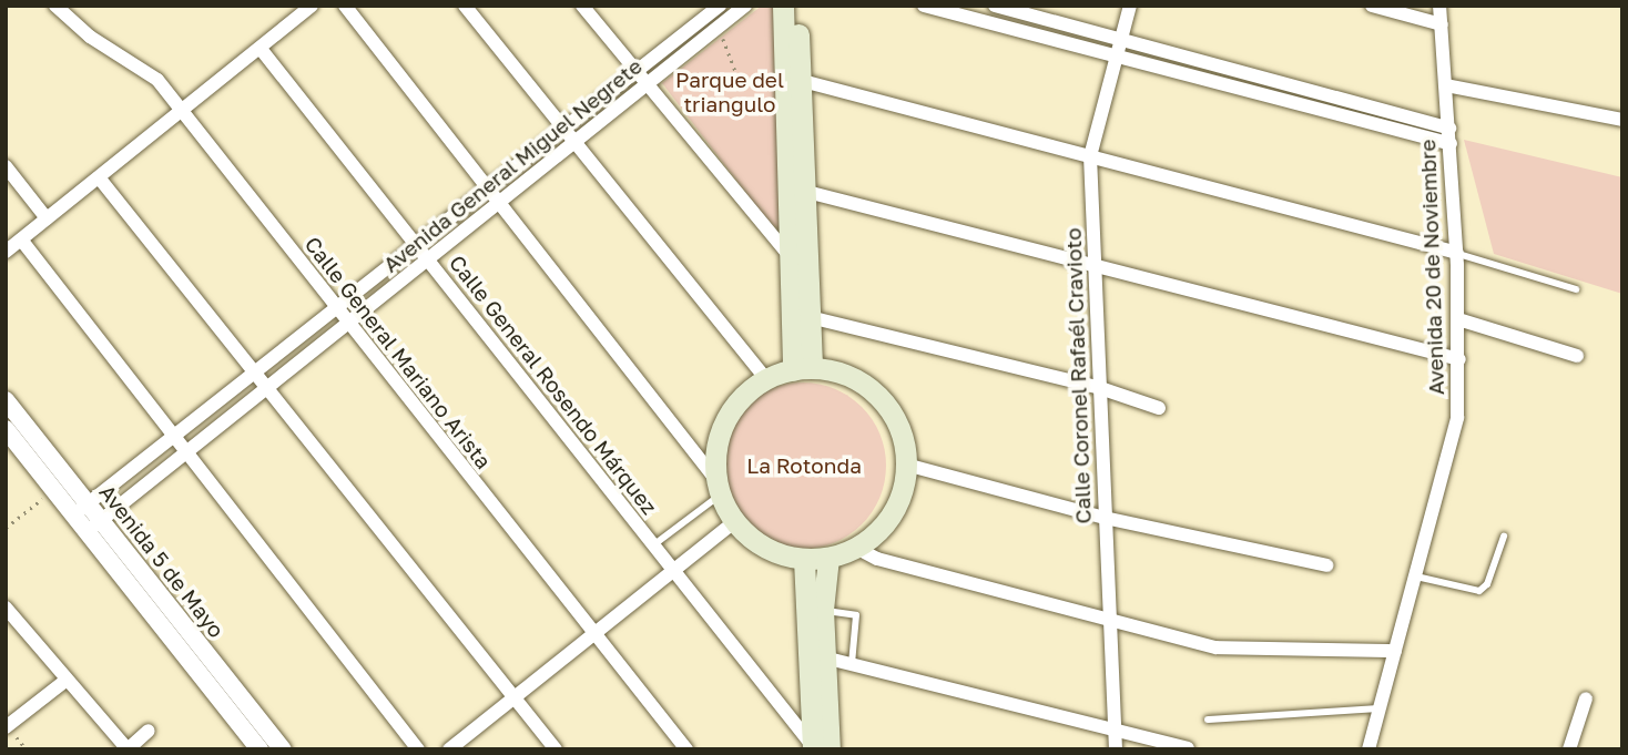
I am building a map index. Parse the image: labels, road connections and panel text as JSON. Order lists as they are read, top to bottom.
{
  "streets": {
    "street": [
      "Avenida General Miguel Negrete",
      "Avenida 20 de Noviembre",
      "Calle General Mariano Arista",
      "Calle Coronel Rafaél Cravioto",
      "Calle General Rosendo Márquez",
      "Avenida 5 de Mayo"
    ]
  },
  "crossings": [
    ["Avenida General Miguel Negrete", "Calle General Mariano Arista"],
    ["Avenida General Miguel Negrete", "Calle General Rosendo Márquez"],
    ["Avenida General Miguel Negrete", "Avenida 5 de Mayo"]
  ],
  "parks": ["Parque del triangulo", "La Rotonda"]
}
